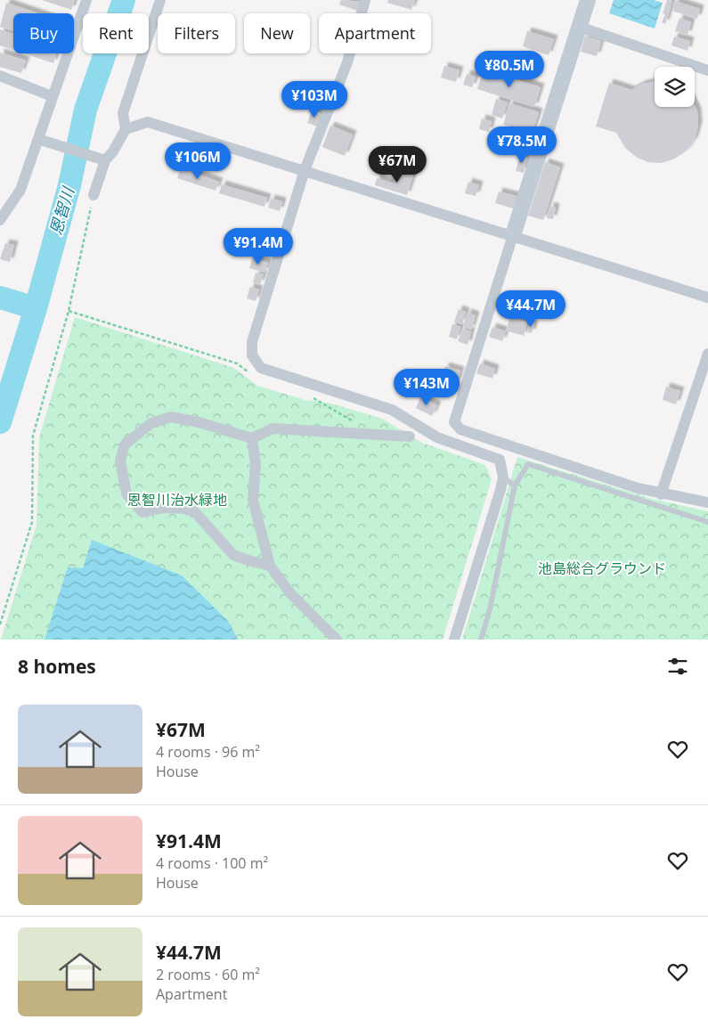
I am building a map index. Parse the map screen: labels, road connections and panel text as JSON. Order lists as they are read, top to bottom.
{
  "water": ["恩智川"],
  "parks": ["恩智川治水緑地", "池島総合グラウンド"],
  "page": {
    "chip": [
      "Buy",
      "Rent",
      "Filters",
      "New",
      "Apartment"
    ],
    "price": [
      "¥80.5M",
      "¥103M",
      "¥78.5M",
      "¥106M",
      "¥67M",
      "¥91.4M",
      "¥44.7M",
      "¥143M"
    ],
    "heading": "8 homes",
    "list": [
      {
        "name": "¥67M",
        "note": "4 rooms · 96 m² · House"
      },
      {
        "name": "¥91.4M",
        "note": "4 rooms · 100 m² · House"
      },
      {
        "name": "¥44.7M",
        "note": "2 rooms · 60 m² · Apartment"
      }
    ]
  }
}
